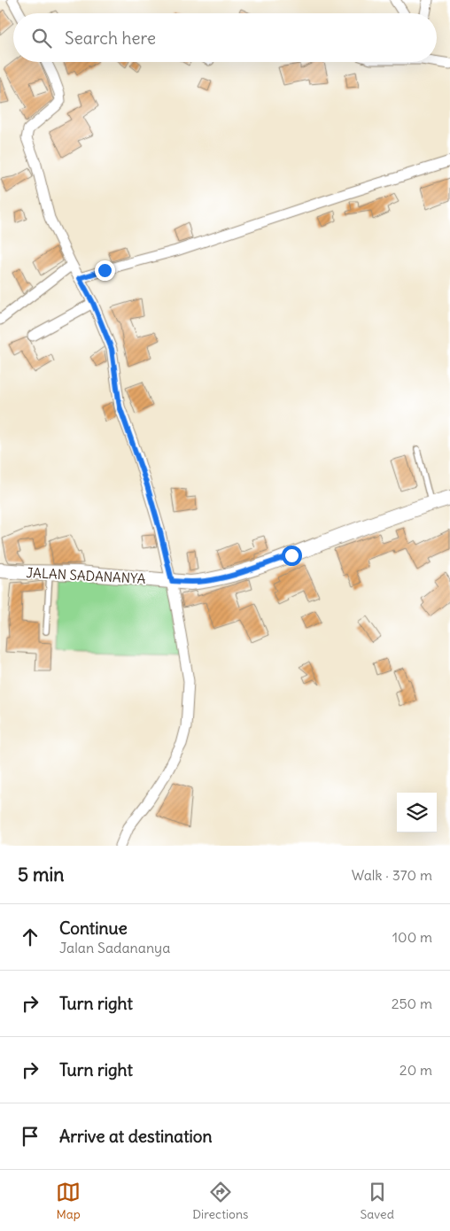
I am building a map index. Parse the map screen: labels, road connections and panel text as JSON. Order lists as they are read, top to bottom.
{
  "streets": {
    "street": ["JALAN SADANANYA"]
  },
  "page": {
    "search": "Search here",
    "heading": ["5 min", "Walk · 370 m"],
    "list": [
      ["Continue", "Jalan Sadananya", "100 m"],
      ["Turn right", "250 m"],
      ["Turn right", "20 m"],
      "Arrive at destination"
    ],
    "nav": ["Map", "Directions", "Saved"]
  }
}
